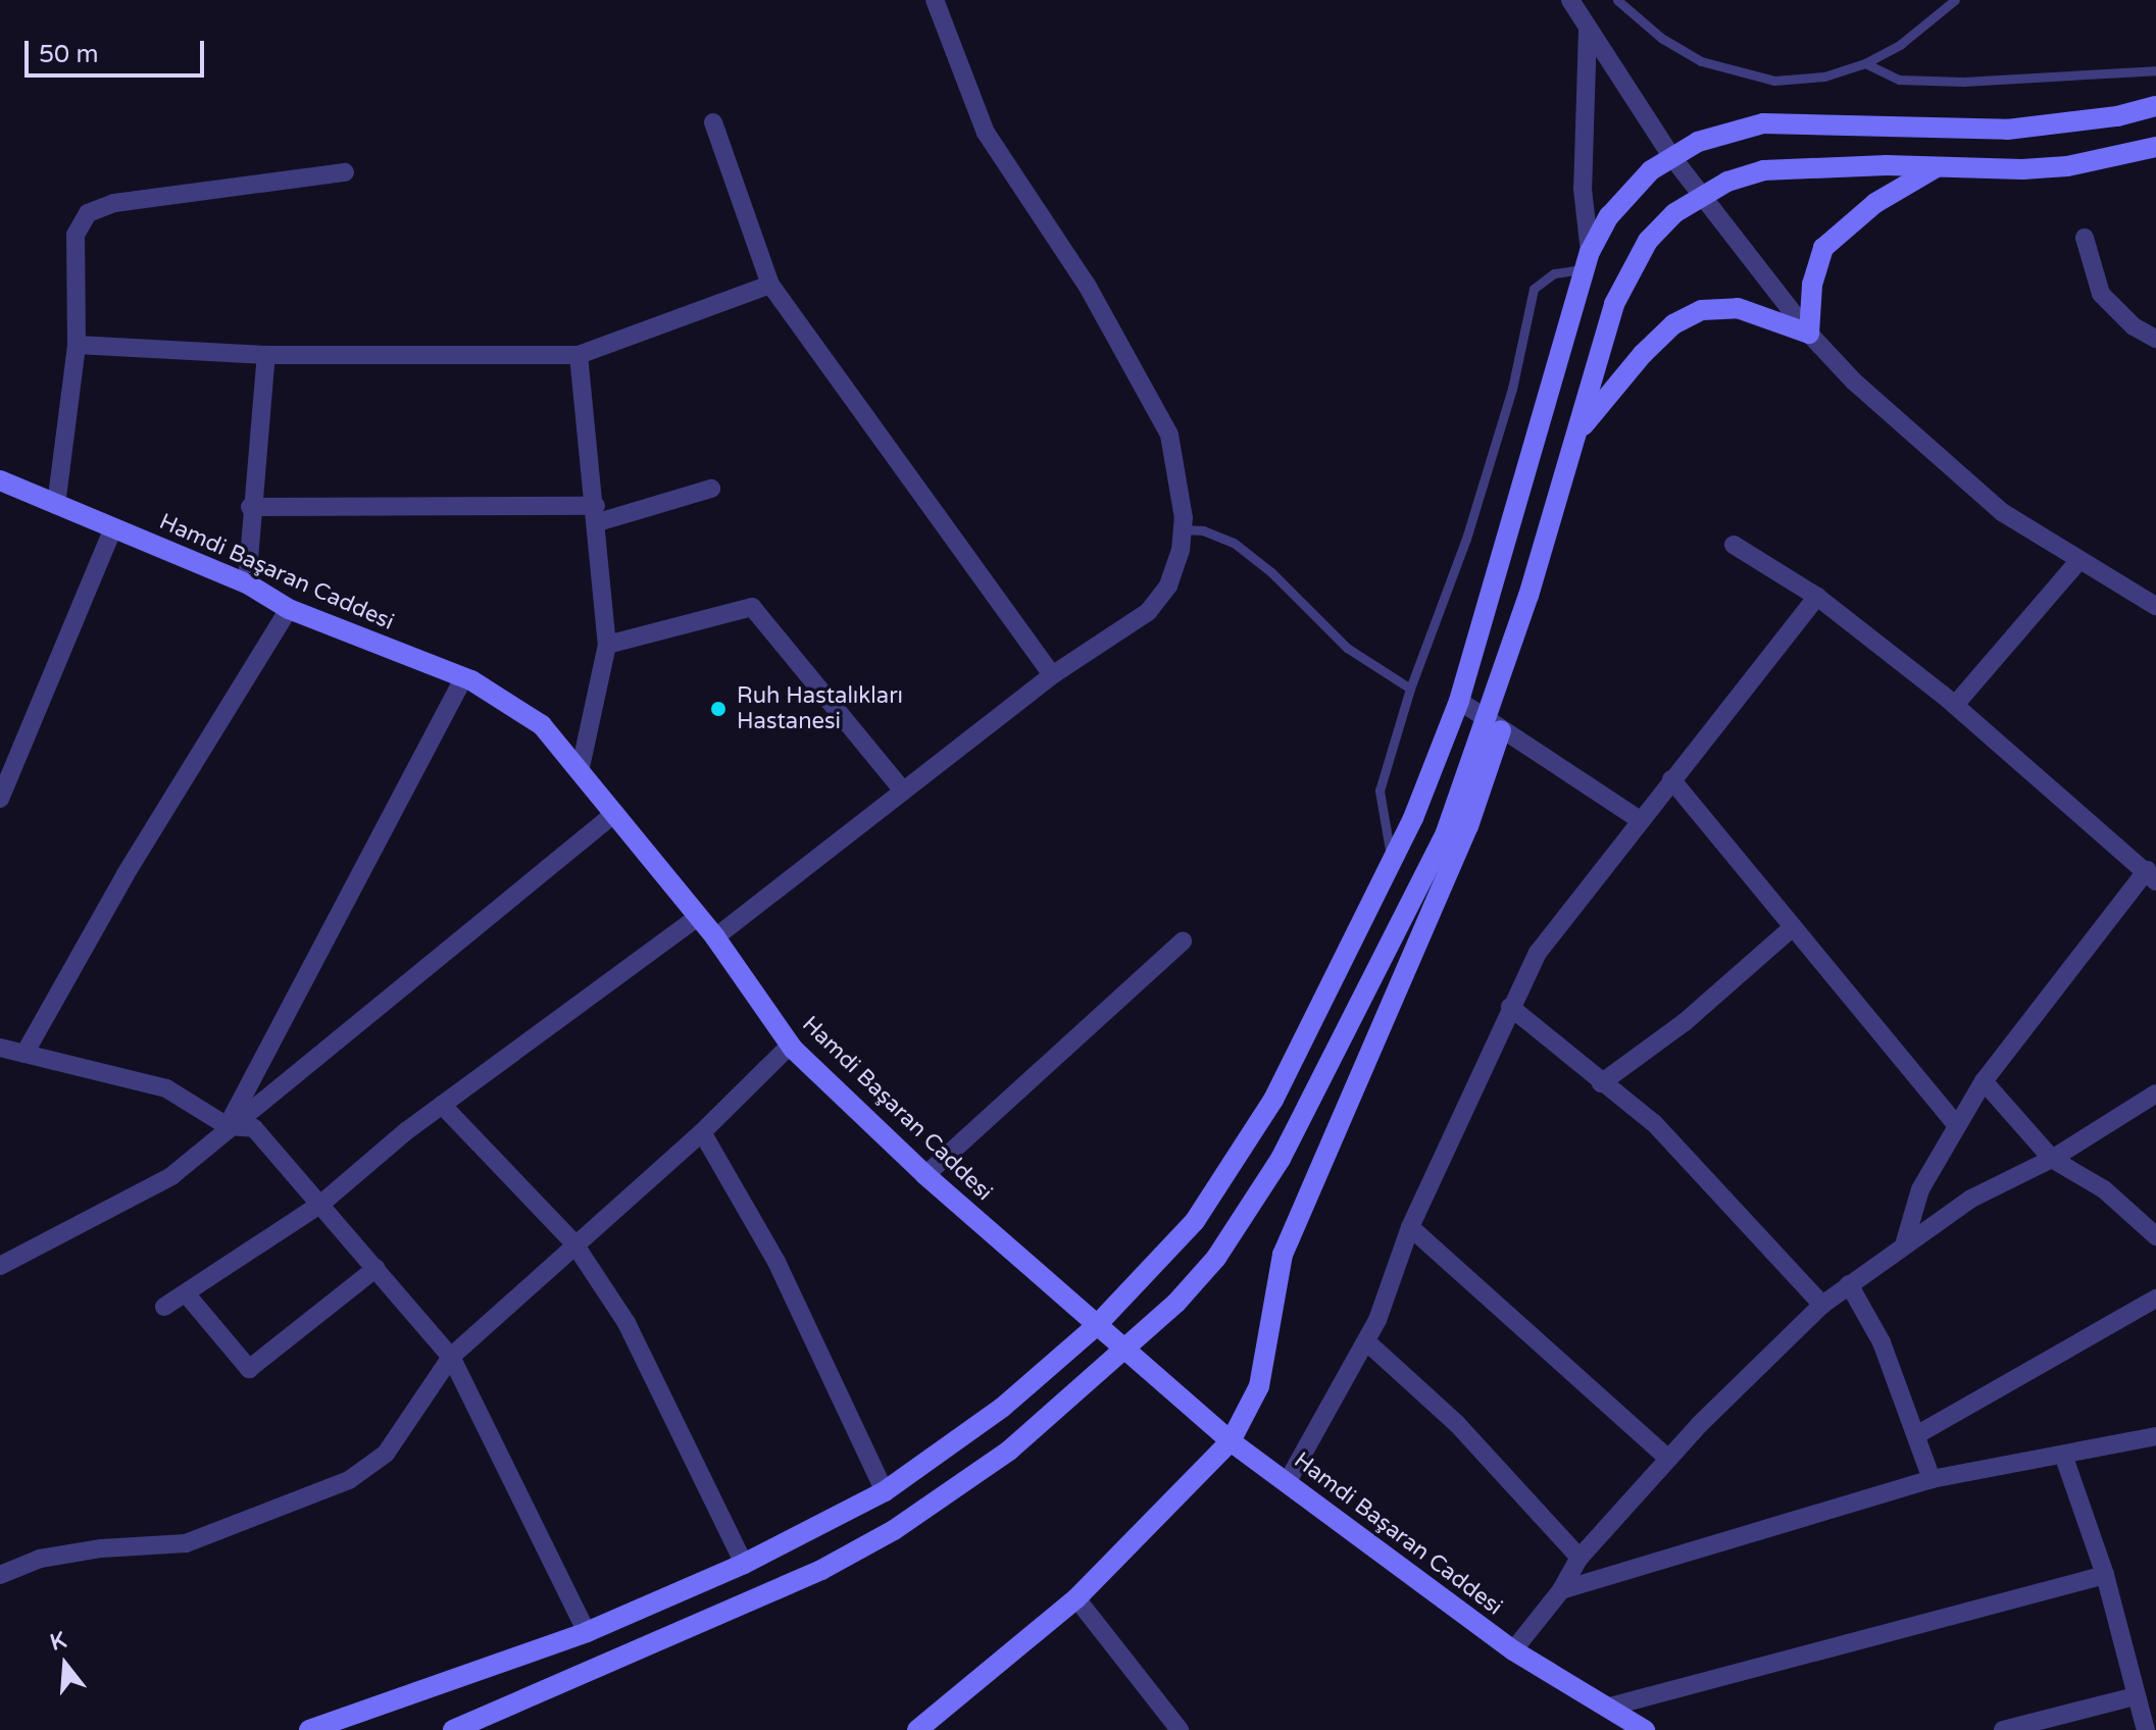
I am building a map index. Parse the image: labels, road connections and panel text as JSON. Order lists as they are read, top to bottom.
{
  "streets": {
    "main road": ["Hamdi Başaran Caddesi"]
  },
  "places": ["Ruh Hastalıkları Hastanesi"],
  "scale_bar": "50 m",
  "north": "top"
}
